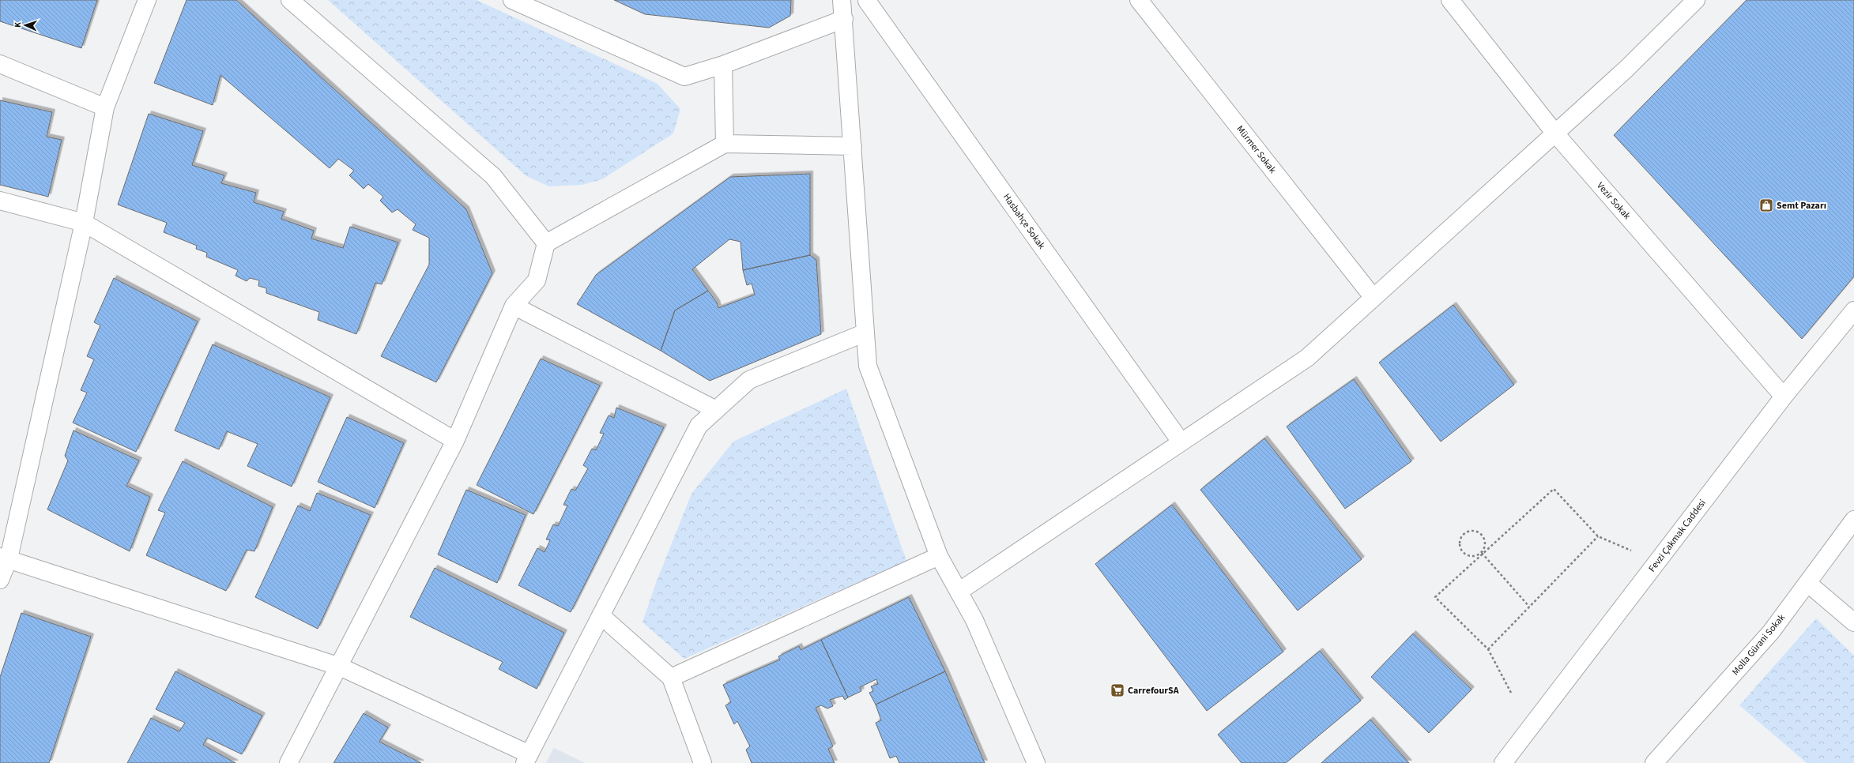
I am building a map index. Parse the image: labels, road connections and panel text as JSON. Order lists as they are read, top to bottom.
{
  "streets": {
    "street": [
      "Mürmer Sokak",
      "Vezir Sokak",
      "Hasbahçe Sokak",
      "Fevzi Çakmak Caddesi",
      "Molla Gürani Sokak"
    ]
  },
  "crossings": [
    ["Vezir Sokak", "Fevzi Çakmak Caddesi"]
  ],
  "places": {
    "shop": ["Semt Pazarı"],
    "supermarket": ["CarrefourSA"]
  },
  "north": "left"
}
